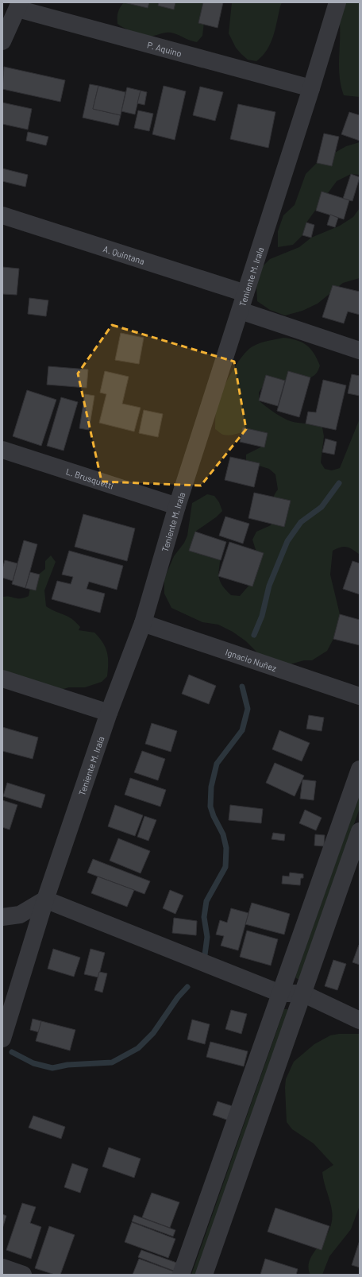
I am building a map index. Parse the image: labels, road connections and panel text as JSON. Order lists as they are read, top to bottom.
{
  "streets": {
    "street": [
      "P. Aquino",
      "A. Quintana",
      "Teniente M. Irala",
      "L. Brusquetti",
      "Ignacio Nuñez"
    ]
  },
  "crossings": [
    ["P. Aquino", "Teniente M. Irala"],
    ["A. Quintana", "Teniente M. Irala"],
    ["Teniente M. Irala", "L. Brusquetti"],
    ["Teniente M. Irala", "Ignacio Nuñez"]
  ]
}
